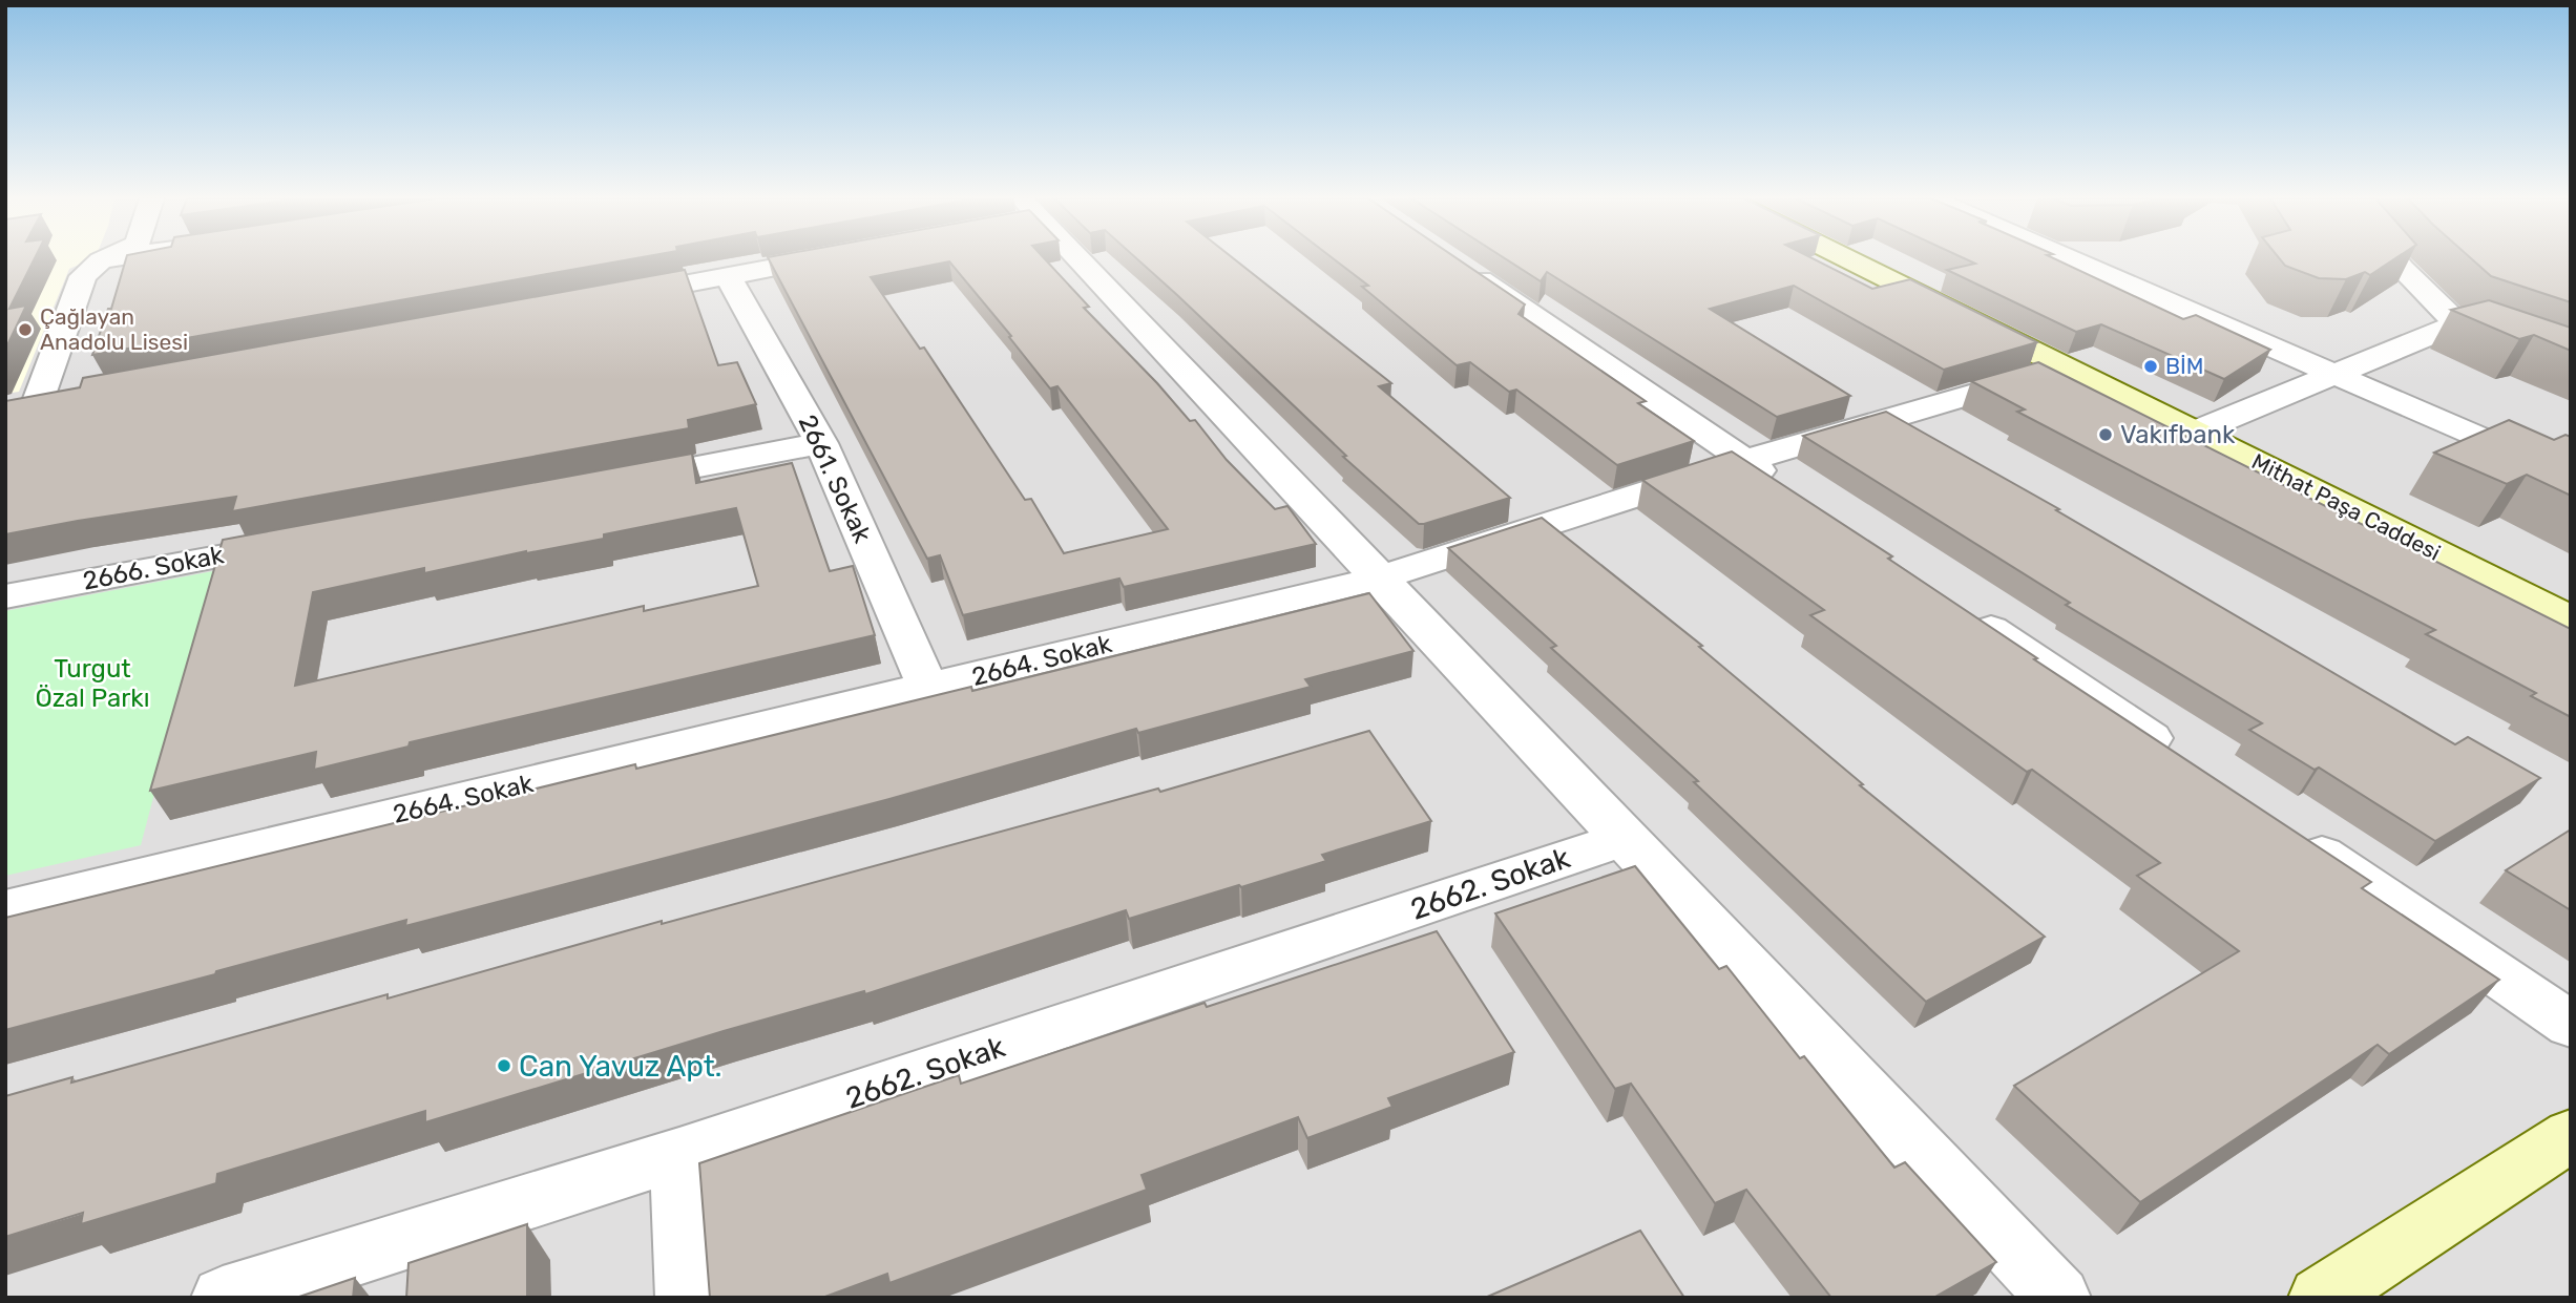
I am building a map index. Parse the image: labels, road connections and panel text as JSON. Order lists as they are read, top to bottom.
{
  "streets": {
    "street": [
      "2661. Sokak",
      "Mithat Paşa Caddesi",
      "2666. Sokak",
      "2664. Sokak",
      "2662. Sokak"
    ]
  },
  "crossings": [
    ["2661. Sokak", "2664. Sokak"],
    ["Mithat Paşa Caddesi", "2664. Sokak"]
  ],
  "parks": ["Turgut Özal Parkı"],
  "places": [
    "Çağlayan Anadolu Lisesi",
    "BİM",
    "Vakıfbank",
    "Can Yavuz Apt."
  ]
}
